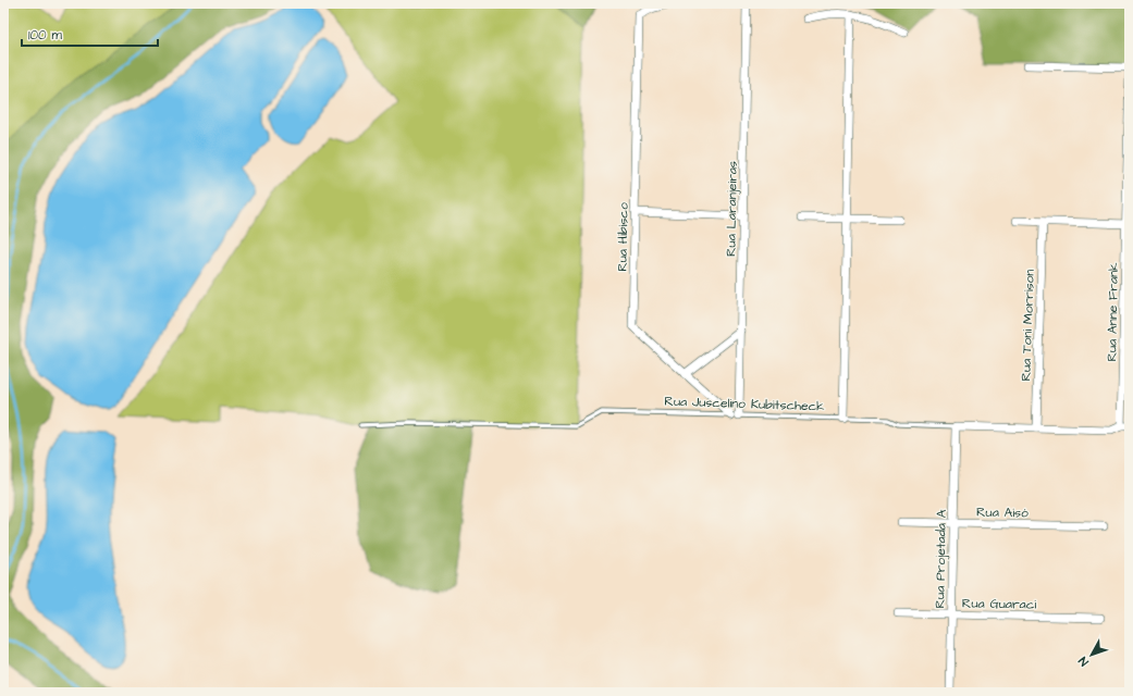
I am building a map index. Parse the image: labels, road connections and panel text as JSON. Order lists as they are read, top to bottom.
{
  "streets": {
    "street": [
      "Rua Laranjeiras",
      "Rua Hibisco",
      "Rua Anne Frank",
      "Rua Toni Morrison",
      "Rua Juscelino Kubitscheck",
      "Rua Aisó",
      "Rua Projetada A",
      "Rua Guaraci"
    ]
  },
  "crossings": [
    ["Rua Laranjeiras", "Rua Hibisco"],
    ["Rua Laranjeiras", "Rua Juscelino Kubitscheck"],
    ["Rua Hibisco", "Rua Juscelino Kubitscheck"],
    ["Rua Anne Frank", "Rua Juscelino Kubitscheck"],
    ["Rua Toni Morrison", "Rua Juscelino Kubitscheck"],
    ["Rua Juscelino Kubitscheck", "Rua Projetada A"],
    ["Rua Aisó", "Rua Projetada A"],
    ["Rua Projetada A", "Rua Guaraci"]
  ],
  "scale_bar": "100 m",
  "north": "bottom left"
}
